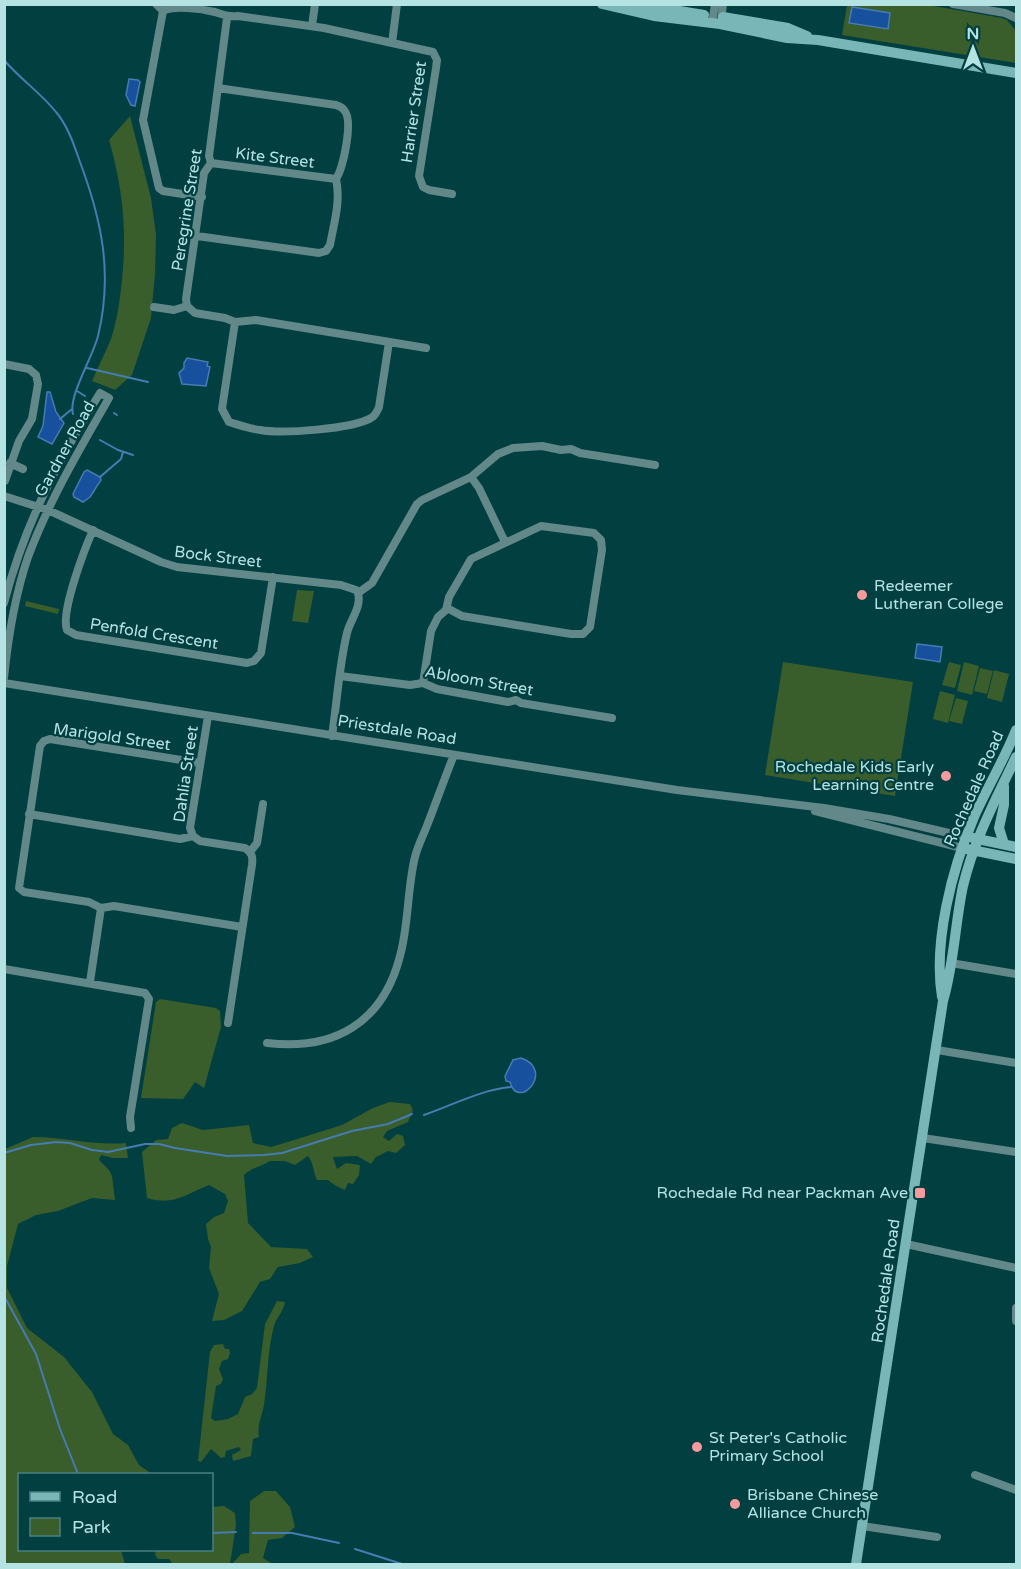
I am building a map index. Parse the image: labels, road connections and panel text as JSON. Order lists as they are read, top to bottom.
{
  "streets": {
    "main road": ["Priestdale Road", "Rochedale Road"],
    "street": [
      "Harrier Street",
      "Kite Street",
      "Peregrine Street",
      "Gardner Road",
      "Bock Street",
      "Penfold Crescent",
      "Abloom Street",
      "Marigold Street",
      "Dahlia Street"
    ]
  },
  "crossings": [
    ["Harrier Street", "Peregrine Street"],
    ["Kite Street", "Peregrine Street"],
    ["Gardner Road", "Bock Street"],
    ["Bock Street", "Penfold Crescent"],
    ["Priestdale Road", "Dahlia Street"],
    ["Priestdale Road", "Rochedale Road"],
    ["Marigold Street", "Dahlia Street"]
  ],
  "places": {
    "other": [
      "Redeemer Lutheran College",
      "Rochedale Kids Early Learning Centre",
      "St Peter's Catholic Primary School",
      "Brisbane Chinese Alliance Church"
    ],
    "transit": ["Rochedale Rd near Packman Ave"]
  },
  "legend": ["Road", "Park"],
  "north": "top"
}
